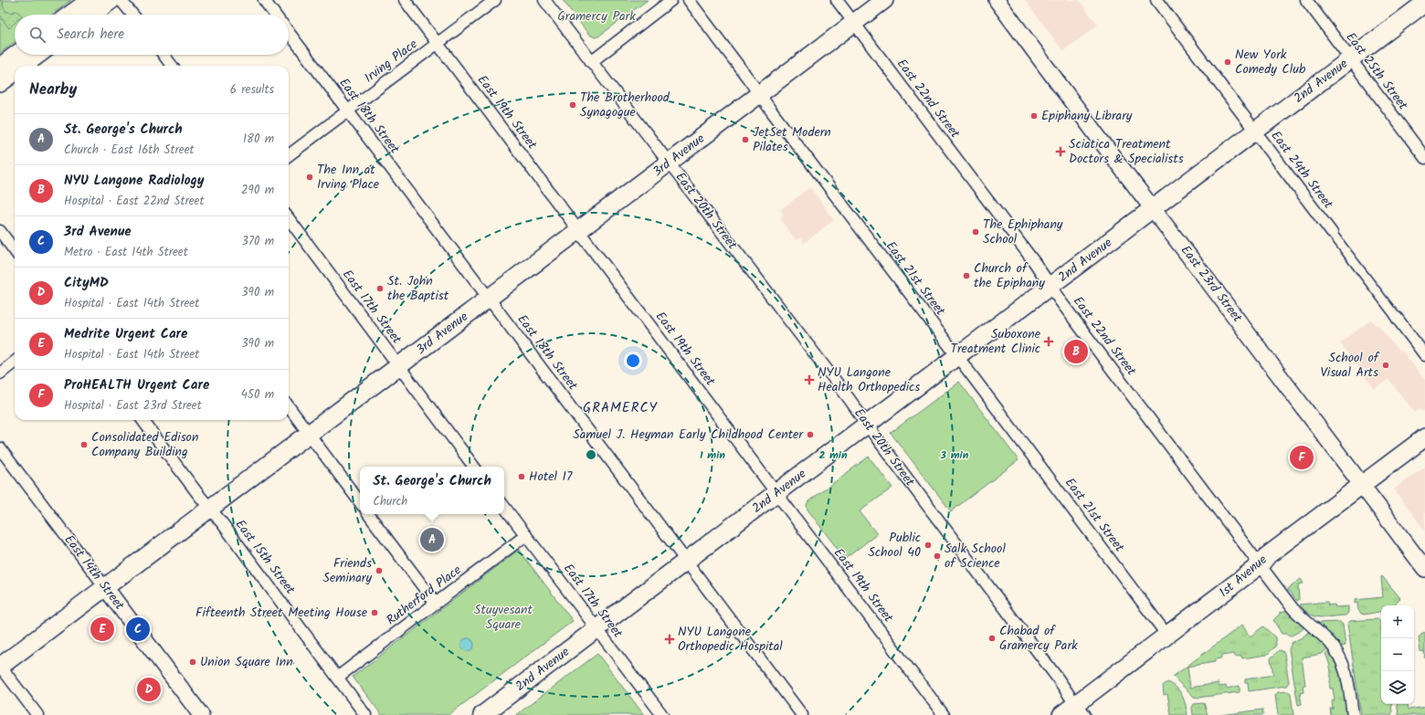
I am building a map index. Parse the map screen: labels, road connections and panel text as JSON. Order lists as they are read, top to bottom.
{
  "streets": {
    "main road": [
      "2nd Avenue",
      "3rd Avenue",
      "East 23rd Street",
      "East 14th Street",
      "1st Avenue"
    ],
    "street": [
      "Irving Place",
      "East 25th Street",
      "East 22nd Street",
      "East 19th Street",
      "East 18th Street",
      "East 24th Street",
      "East 20th Street",
      "East 21st Street",
      "East 17th Street",
      "East 15th Street",
      "Rutherford Place"
    ]
  },
  "crossings": [
    ["Irving Place", "East 19th Street"],
    ["Irving Place", "East 18th Street"],
    ["East 25th Street", "2nd Avenue"],
    ["2nd Avenue", "East 22nd Street"],
    ["2nd Avenue", "East 19th Street"],
    ["2nd Avenue", "East 18th Street"],
    ["2nd Avenue", "East 24th Street"],
    ["2nd Avenue", "East 20th Street"],
    ["2nd Avenue", "East 21st Street"],
    ["2nd Avenue", "East 23rd Street"],
    ["2nd Avenue", "East 17th Street"],
    ["East 22nd Street", "3rd Avenue"],
    ["East 22nd Street", "1st Avenue"],
    ["East 19th Street", "3rd Avenue"],
    ["East 18th Street", "3rd Avenue"],
    ["3rd Avenue", "East 20th Street"],
    ["3rd Avenue", "East 21st Street"],
    ["3rd Avenue", "East 17th Street"],
    ["3rd Avenue", "East 15th Street"],
    ["3rd Avenue", "East 14th Street"],
    ["East 20th Street", "1st Avenue"],
    ["East 21st Street", "1st Avenue"],
    ["East 23rd Street", "1st Avenue"],
    ["East 17th Street", "Rutherford Place"],
    ["East 15th Street", "Rutherford Place"]
  ],
  "districts": ["GRAMERCY"],
  "parks": ["Gramercy Park", "Stuyvesant Square"],
  "places": {
    "other": [
      "New York Comedy Club",
      "The Brotherhood Synagogue",
      "Epiphany Library",
      "JetSet Modern Pilates",
      "The Inn at Irving Place",
      "The Ephiphany School",
      "Church of the Epiphany",
      "St. John the Baptist",
      "School of Visual Arts",
      "Samuel J. Heyman Early Childhood Center",
      "Consolidated Edison Company Building",
      "Hotel 17",
      "Public School 40",
      "Salk School of Science",
      "Friends Seminary",
      "Fifteenth Street Meeting House",
      "Chabad of Gramercy Park",
      "Union Square Inn"
    ],
    "health": [
      "Sciatica Treatment Doctors & Specialists",
      "Suboxone Treatment Clinic",
      "NYU Langone Health Orthopedics",
      "NYU Langone Orthopedic Hospital"
    ]
  },
  "page": {
    "search": "Search here",
    "heading": ["Nearby", "6 results"],
    "list": [
      {
        "mark": "A",
        "name": "St. George's Church",
        "note": "Church · East 16th Street",
        "value": "180 m"
      },
      {
        "mark": "B",
        "name": "NYU Langone Radiology",
        "note": "Hospital · East 22nd Street",
        "value": "290 m"
      },
      {
        "mark": "C",
        "name": "3rd Avenue",
        "note": "Metro · East 14th Street",
        "value": "370 m"
      },
      {
        "mark": "D",
        "name": "CityMD",
        "note": "Hospital · East 14th Street",
        "value": "390 m"
      },
      {
        "mark": "E",
        "name": "Medrite Urgent Care",
        "note": "Hospital · East 14th Street",
        "value": "390 m"
      },
      {
        "mark": "F",
        "name": "ProHEALTH Urgent Care",
        "note": "Hospital · East 23rd Street",
        "value": "450 m"
      }
    ],
    "pins": [
      "B",
      "F",
      "A",
      "C",
      "E",
      "D"
    ],
    "popup": ["St. George's Church", "Church"],
    "map_buttons": ["+", "−"]
  },
  "rings": ["1 min", "2 min", "3 min"]
}
